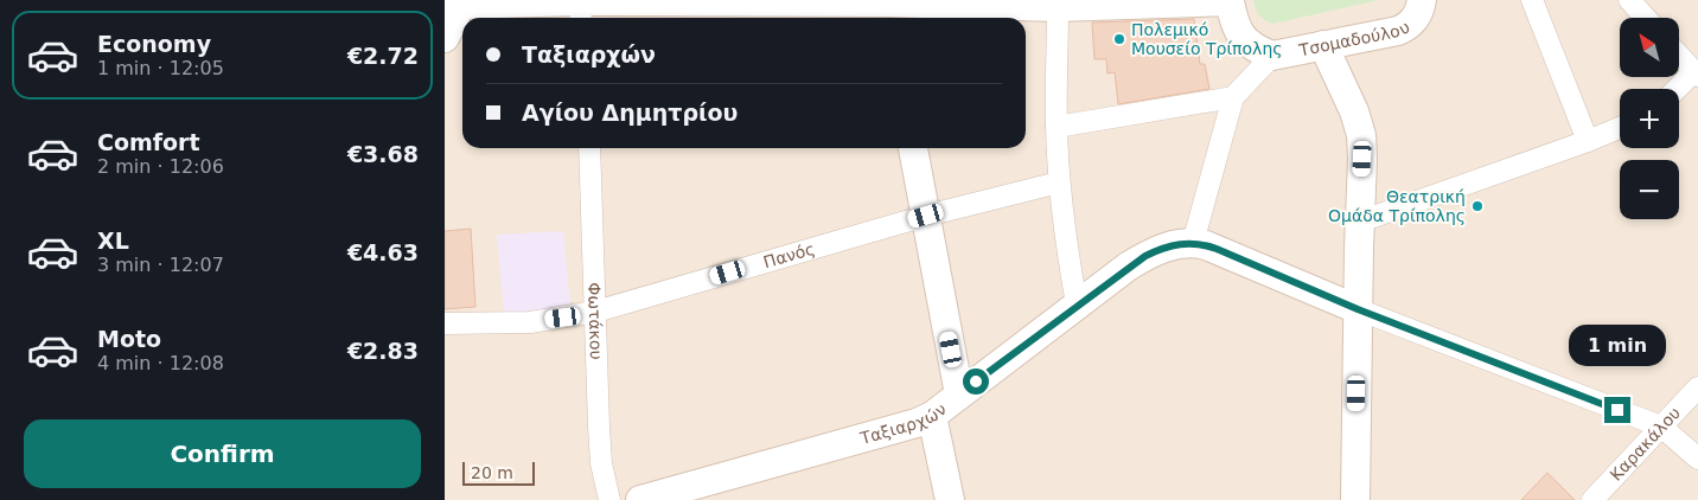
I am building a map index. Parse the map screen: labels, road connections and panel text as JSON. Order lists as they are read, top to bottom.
{
  "streets": {
    "main road": ["Τσομαδούλου", "Ταξιαρχών"],
    "street": ["Πανός", "Φωτάκου", "Καρακάλου"]
  },
  "crossings": [
    ["Πανός", "Φωτάκου"]
  ],
  "places": ["Πολεμικό Μουσείο Τρίπολης", "Θεατρική Ομάδα Τρίπολης"],
  "scale_bar": "20 m",
  "north": "top left",
  "page": {
    "list": [
      {
        "name": "Economy",
        "note": "1 min · 12:05",
        "value": "€2.72"
      },
      {
        "name": "Comfort",
        "note": "2 min · 12:06",
        "value": "€3.68"
      },
      {
        "name": "XL",
        "note": "3 min · 12:07",
        "value": "€4.63"
      },
      {
        "name": "Moto",
        "note": "4 min · 12:08",
        "value": "€2.83"
      }
    ],
    "map_buttons": ["+", "−"],
    "banner": ["Ταξιαρχών", "Αγίου Δημητρίου"],
    "bubble": "1 min",
    "buttons": "Confirm",
    "scale": "20 m"
  }
}
